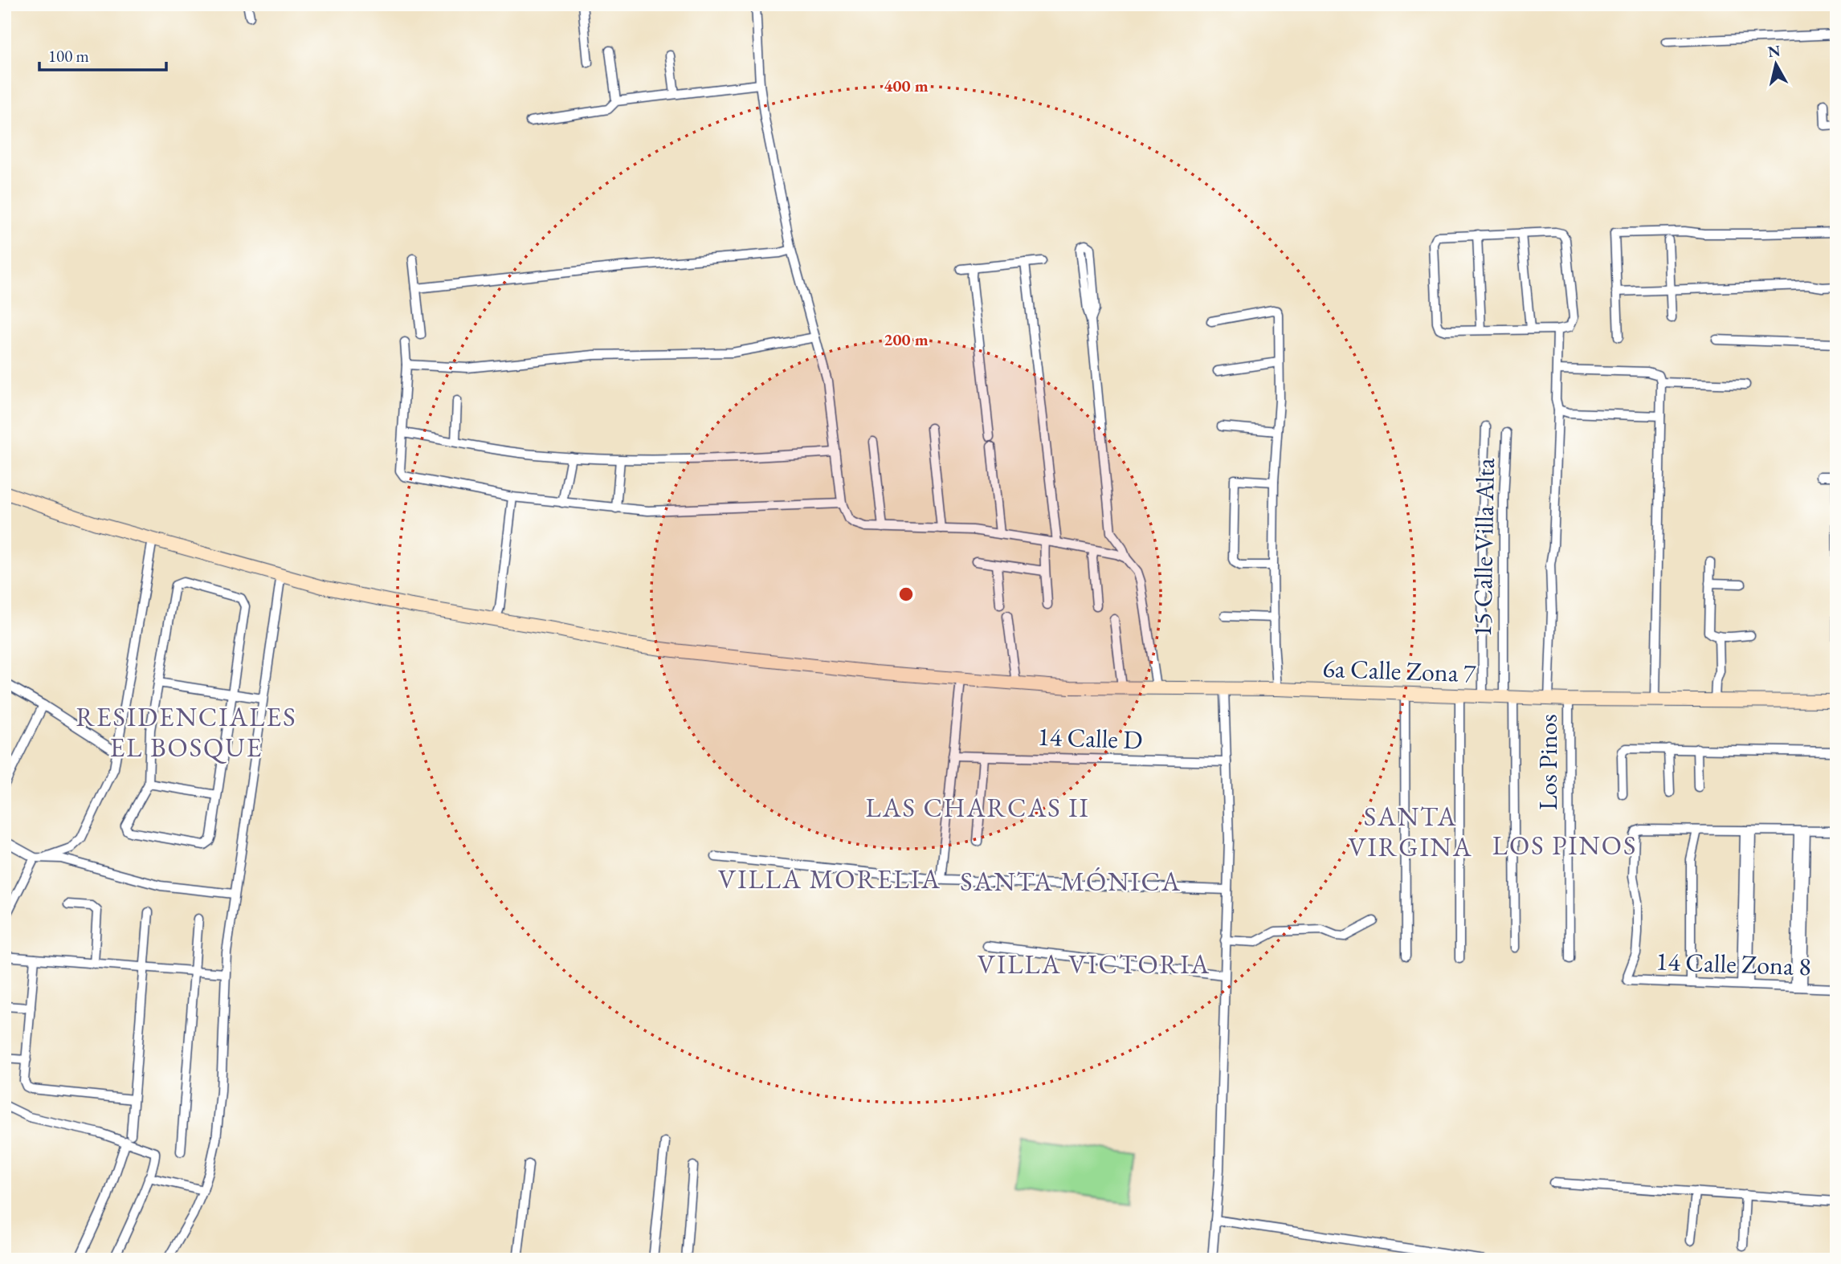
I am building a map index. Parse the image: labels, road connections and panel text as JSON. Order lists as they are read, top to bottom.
{
  "streets": {
    "street": [
      "15 Calle Villa Alta",
      "6a Calle Zona 7",
      "14 Calle D",
      "Los Pinos",
      "14 Calle Zona 8"
    ]
  },
  "crossings": [
    ["15 Calle Villa Alta", "6a Calle Zona 7"],
    ["6a Calle Zona 7", "Los Pinos"]
  ],
  "districts": [
    "RESIDENCIALES EL BOSQUE",
    "LAS CHARCAS II",
    "SANTA VIRGINA",
    "LOS PINOS",
    "VILLA MORELIA",
    "SANTA MÓNICA",
    "VILLA VICTORIA"
  ],
  "scale_bar": "100 m",
  "north": "top",
  "rings": ["400 m", "200 m"]
}
